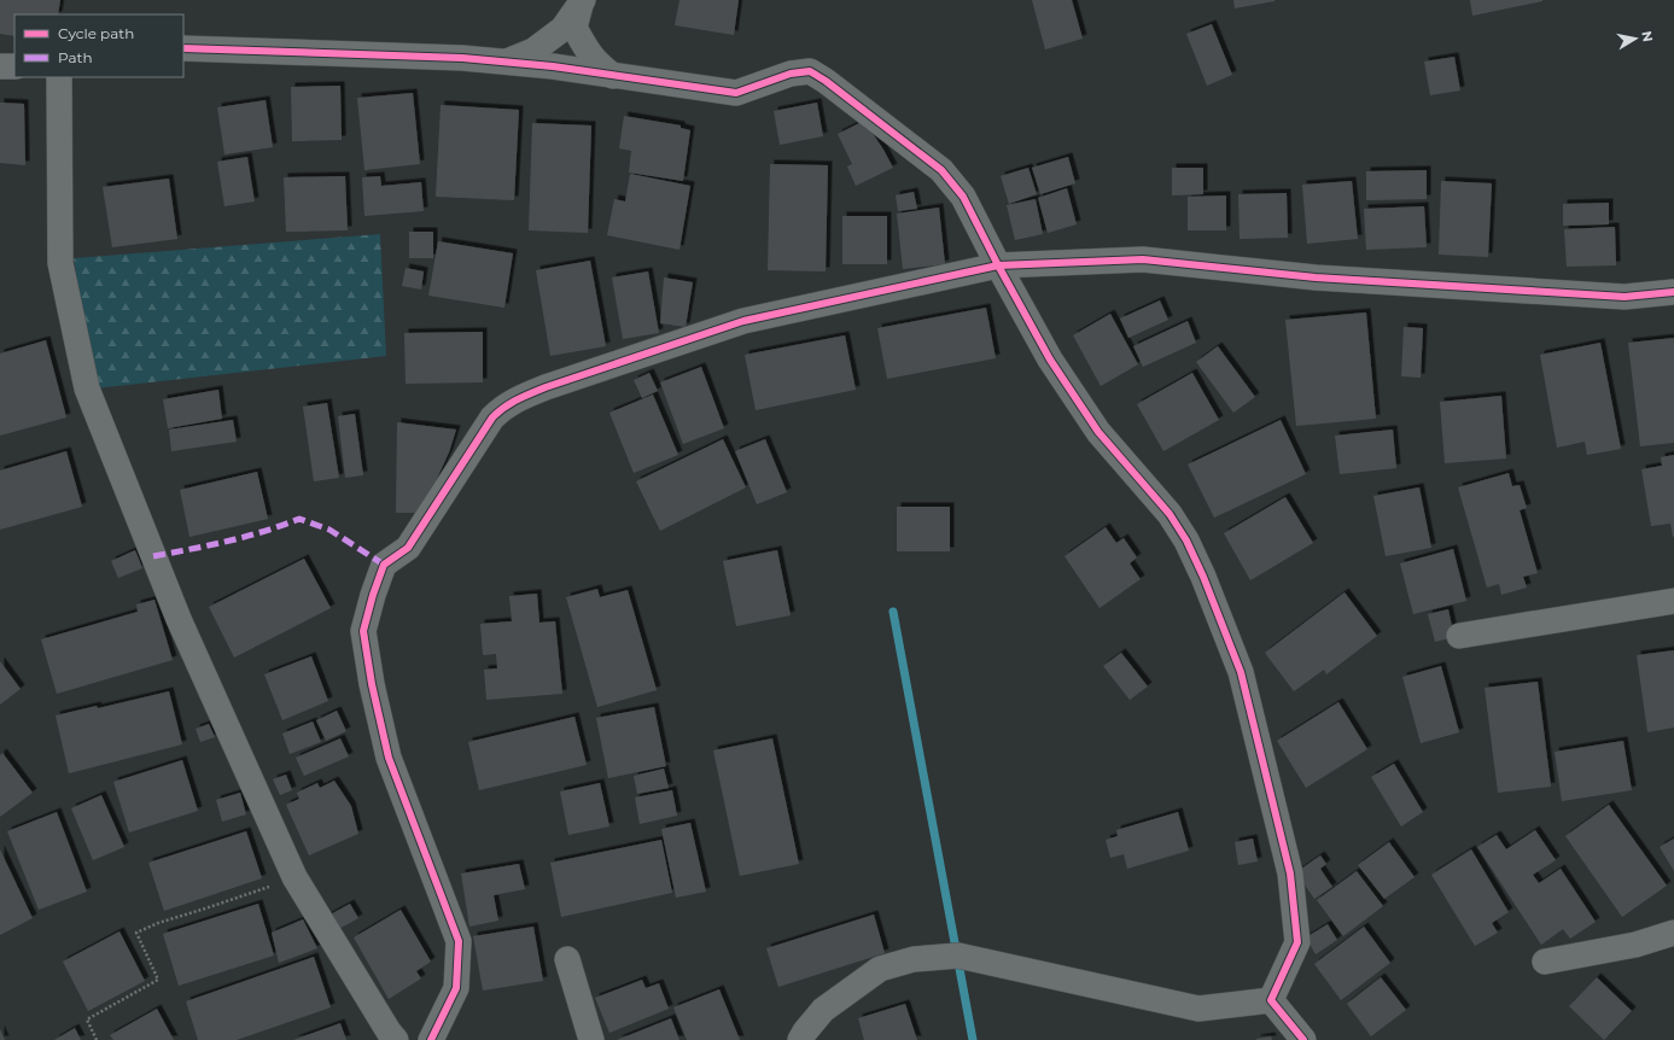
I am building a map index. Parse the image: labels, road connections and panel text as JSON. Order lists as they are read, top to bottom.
{
  "legend": ["Cycle path", "Path"],
  "north": "right"
}
